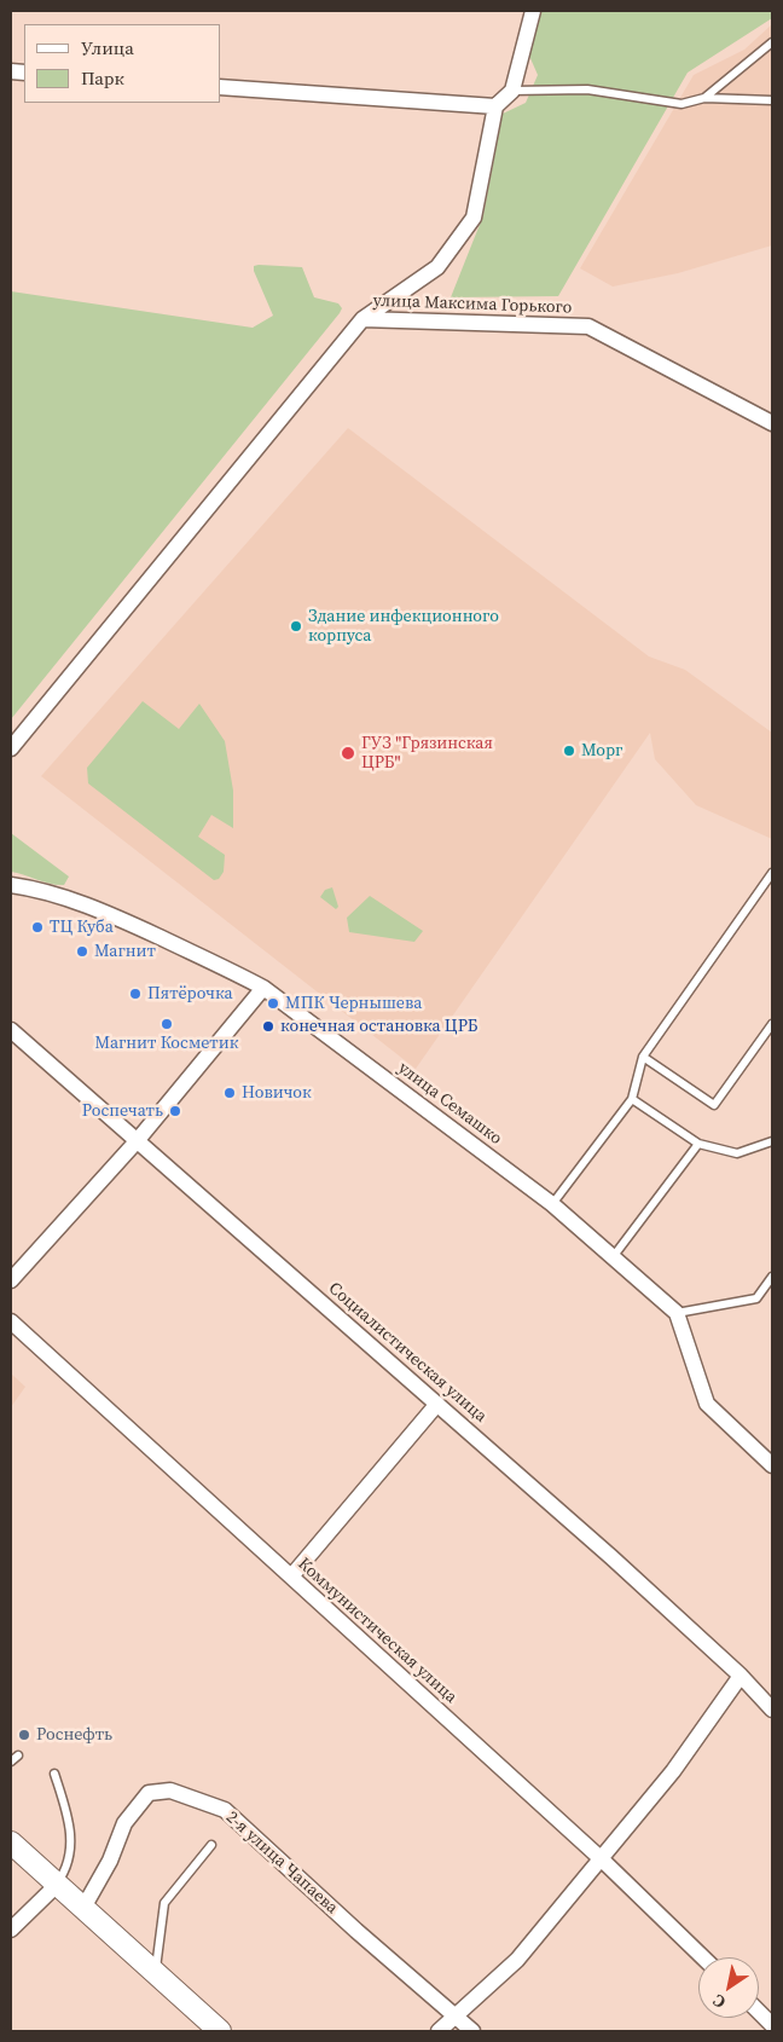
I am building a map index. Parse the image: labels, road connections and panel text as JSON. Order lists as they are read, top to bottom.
{
  "streets": {
    "street": [
      "улица Максима Горького",
      "улица Семашко",
      "Социалистическая улица",
      "Коммунистическая улица",
      "2-я улица Чапаева"
    ]
  },
  "places": [
    "Здание инфекционного корпуса",
    "Морг",
    "ГУЗ \"Грязинская ЦРБ\"",
    "ТЦ Куба",
    "Магнит",
    "Пятёрочка",
    "МПК Чернышева",
    "Магнит Косметик",
    "конечная остановка ЦРБ",
    "Новичок",
    "Роспечать",
    "Роснефть"
  ],
  "legend": ["Улица", "Парк"],
  "north": "bottom left"
}
